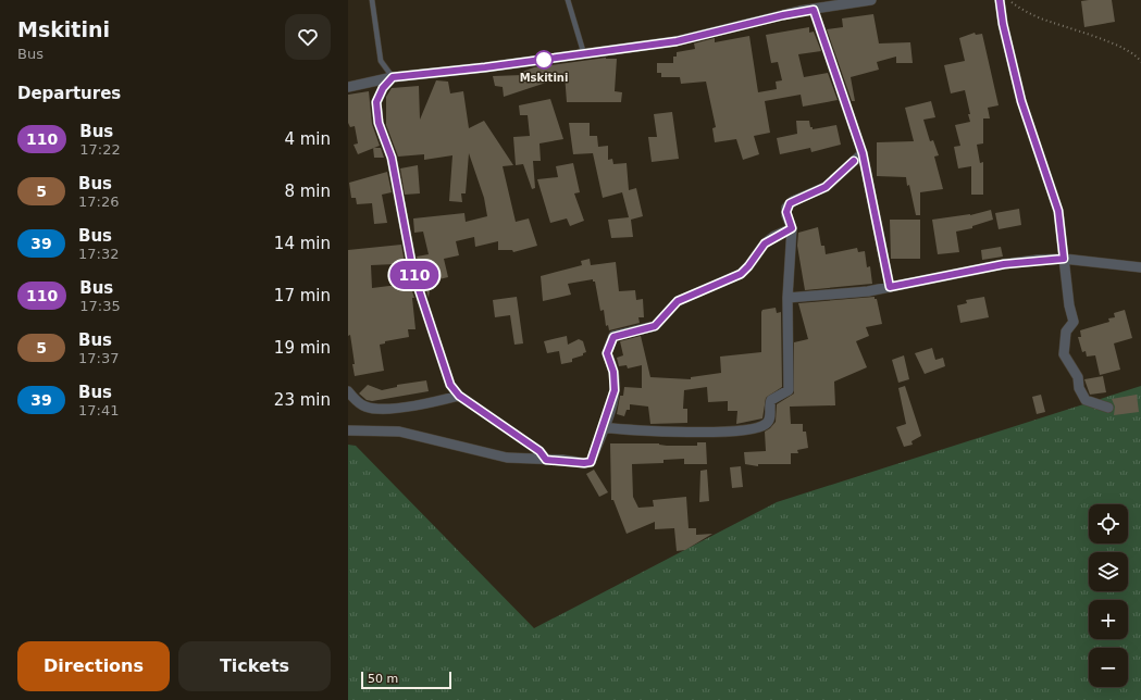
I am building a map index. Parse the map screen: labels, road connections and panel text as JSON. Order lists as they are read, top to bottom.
{
  "places": ["Mskitini"],
  "lines": ["bus line 110"],
  "scale_bar": "50 m",
  "page": {
    "heading": [
      ["Mskitini", "Bus"],
      "Departures"
    ],
    "on_map": "110",
    "list": [
      {
        "mark": "110",
        "name": "Bus",
        "note": "17:22",
        "value": "4 min"
      },
      {
        "mark": "5",
        "name": "Bus",
        "note": "17:26",
        "value": "8 min"
      },
      {
        "mark": "39",
        "name": "Bus",
        "note": "17:32",
        "value": "14 min"
      },
      {
        "mark": "110",
        "name": "Bus",
        "note": "17:35",
        "value": "17 min"
      },
      {
        "mark": "5",
        "name": "Bus",
        "note": "17:37",
        "value": "19 min"
      },
      {
        "mark": "39",
        "name": "Bus",
        "note": "17:41",
        "value": "23 min"
      }
    ],
    "map_buttons": ["+", "−"],
    "buttons": ["Directions", "Tickets"],
    "scale": "50 m"
  }
}
